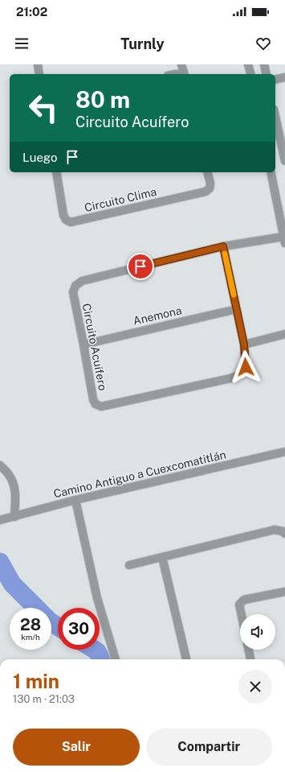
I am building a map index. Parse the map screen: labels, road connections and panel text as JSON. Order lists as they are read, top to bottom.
{
  "streets": {
    "street": [
      "Circuito Clima",
      "Anemona",
      "Circuito Acuífero",
      "Camino Antiguo a Cuexcomatitlán"
    ]
  },
  "crossings": [
    ["Anemona", "Circuito Acuífero"]
  ],
  "page": {
    "status": "21:02",
    "header": "Turnly",
    "turn": ["80 m", "Circuito Acuífero"],
    "then": "Luego",
    "speed": "28 km/h",
    "limit": "30",
    "heading": ["1 min", "130 m · 21:03"],
    "buttons": ["Salir", "Compartir"]
  }
}
